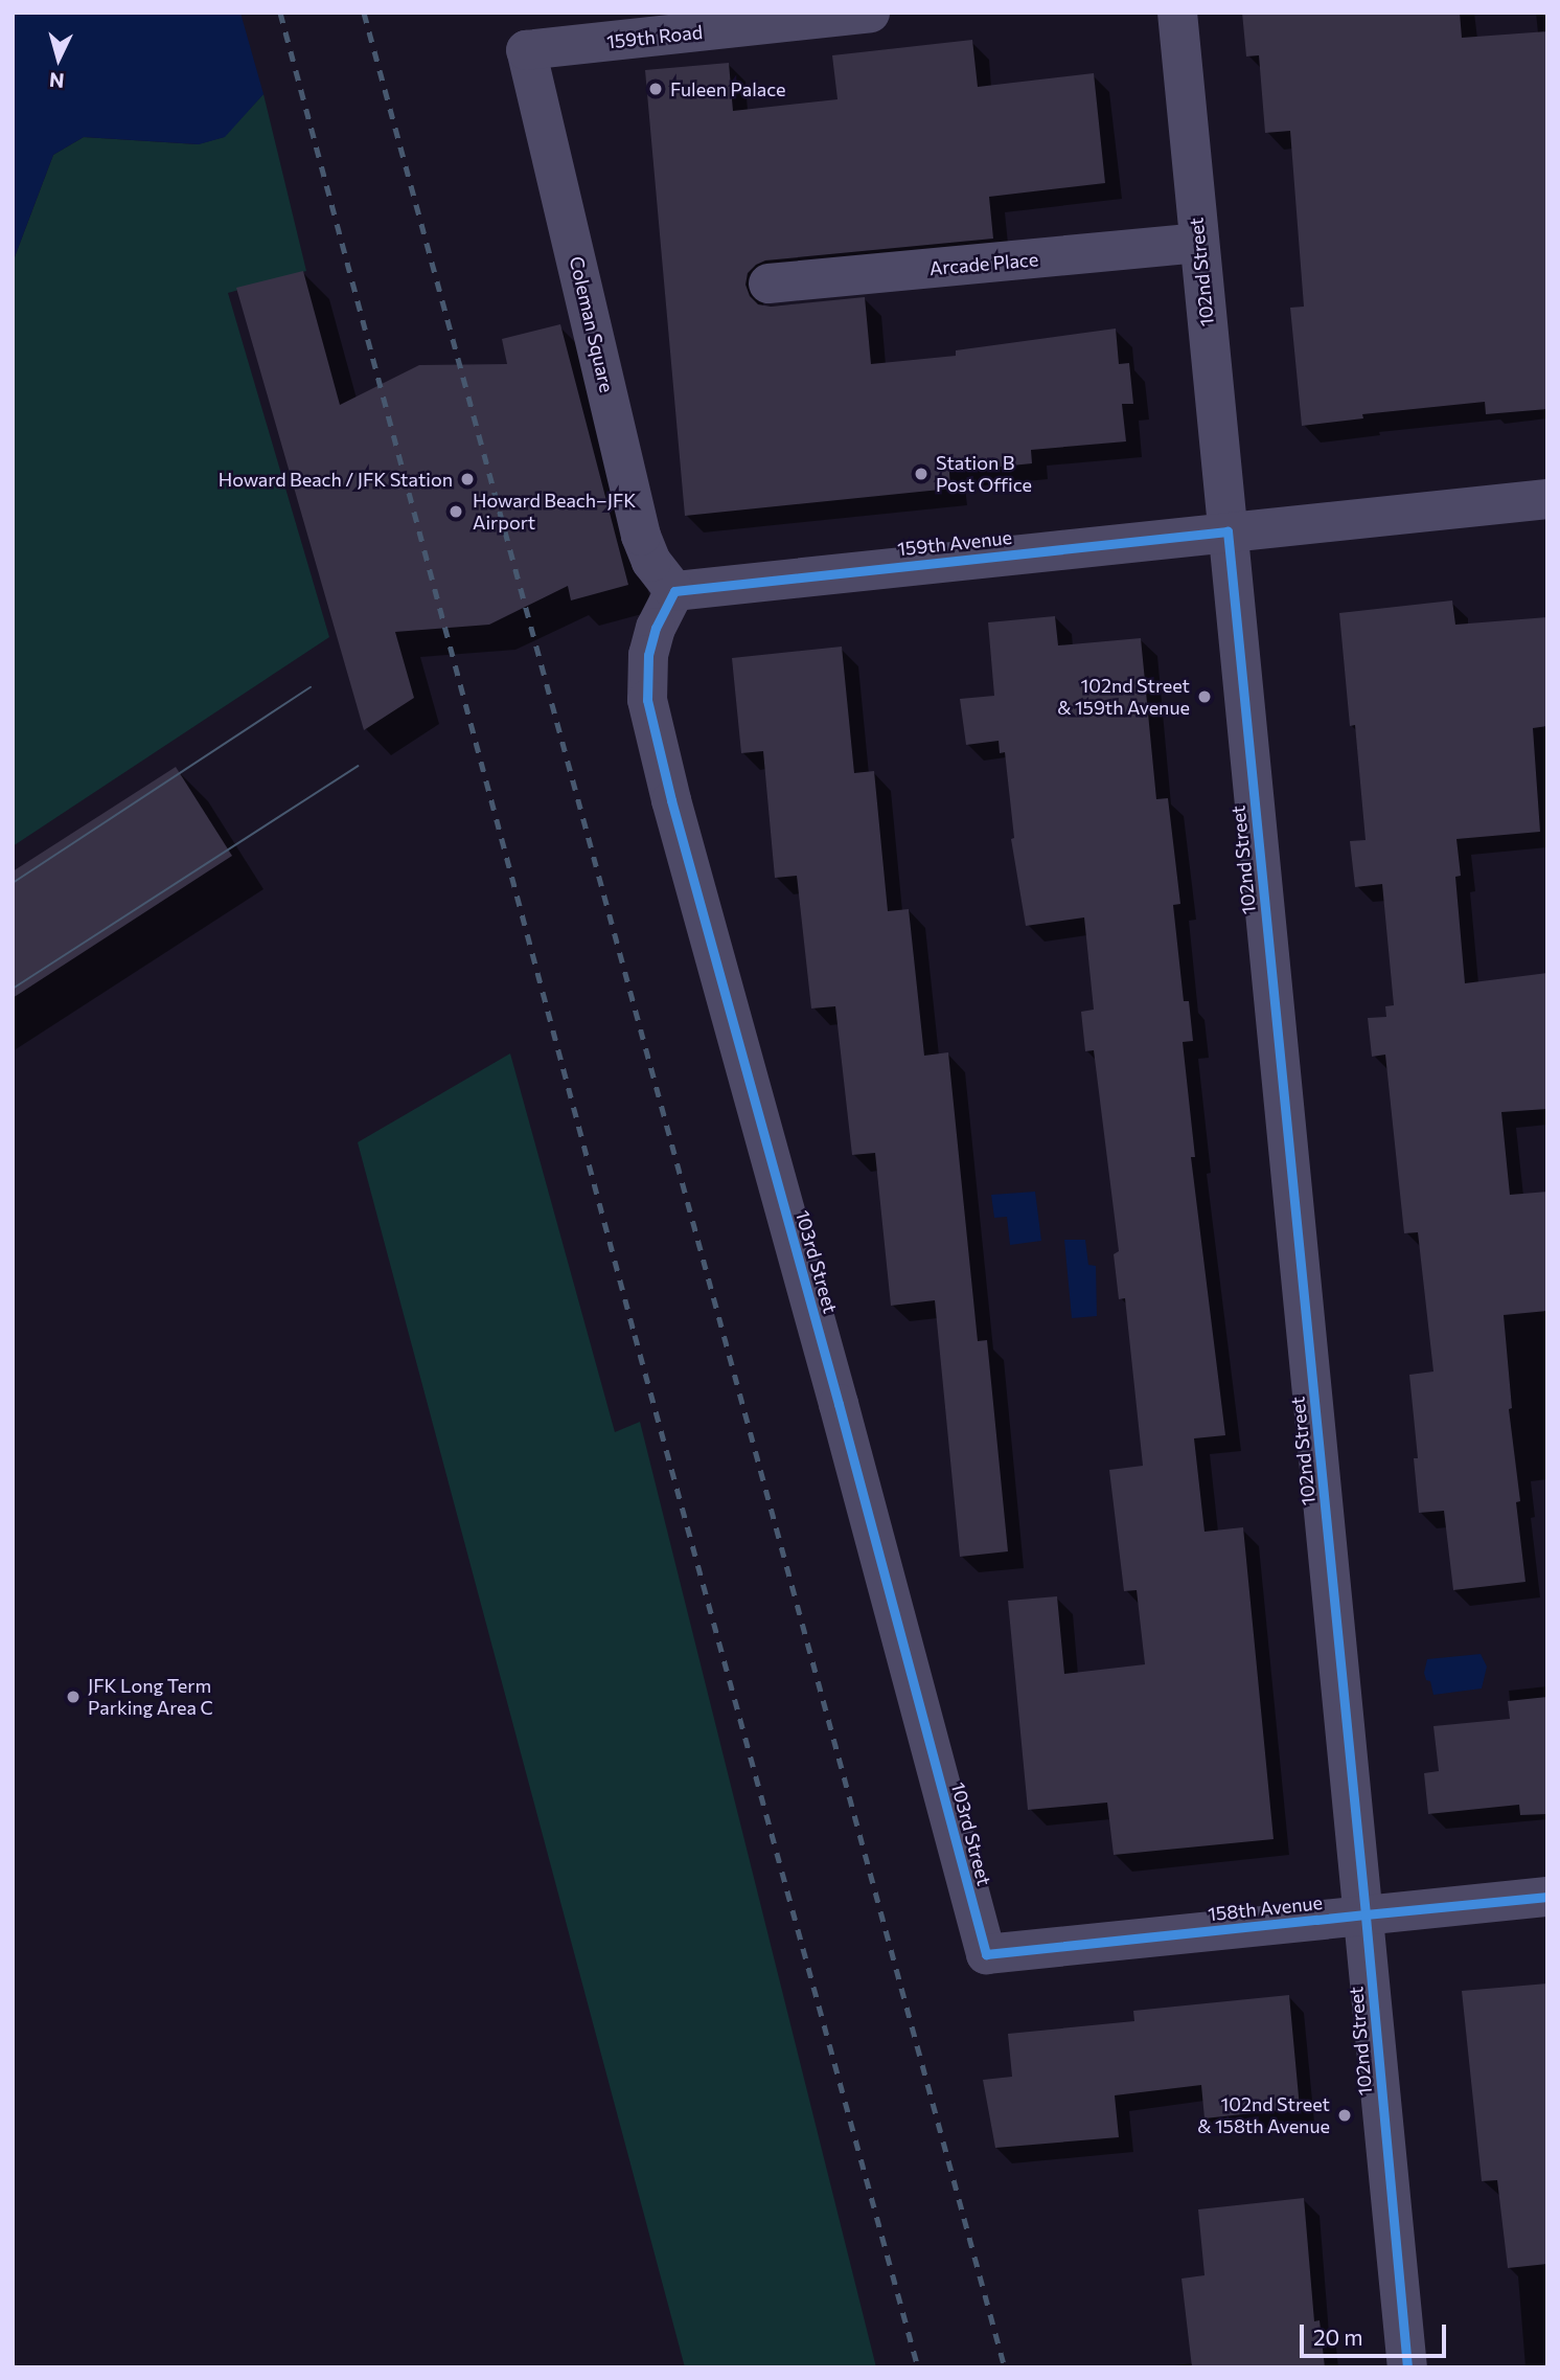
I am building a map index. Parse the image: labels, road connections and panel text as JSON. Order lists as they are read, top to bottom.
{
  "streets": {
    "street": [
      "159th Road",
      "Arcade Place",
      "102nd Street",
      "Coleman Square",
      "159th Avenue",
      "103rd Street",
      "158th Avenue"
    ]
  },
  "crossings": [
    ["159th Road", "Coleman Square"],
    ["Arcade Place", "102nd Street"],
    ["102nd Street", "159th Avenue"],
    ["102nd Street", "158th Avenue"],
    ["Coleman Square", "159th Avenue"],
    ["Coleman Square", "103rd Street"],
    ["159th Avenue", "103rd Street"],
    ["103rd Street", "158th Avenue"]
  ],
  "places": [
    "Fuleen Palace",
    "Station B Post Office",
    "Howard Beach / JFK Station",
    "Howard Beach–JFK Airport",
    "102nd Street & 159th Avenue",
    "JFK Long Term Parking Area C",
    "102nd Street & 158th Avenue"
  ],
  "scale_bar": "20 m",
  "north": "bottom"
}
